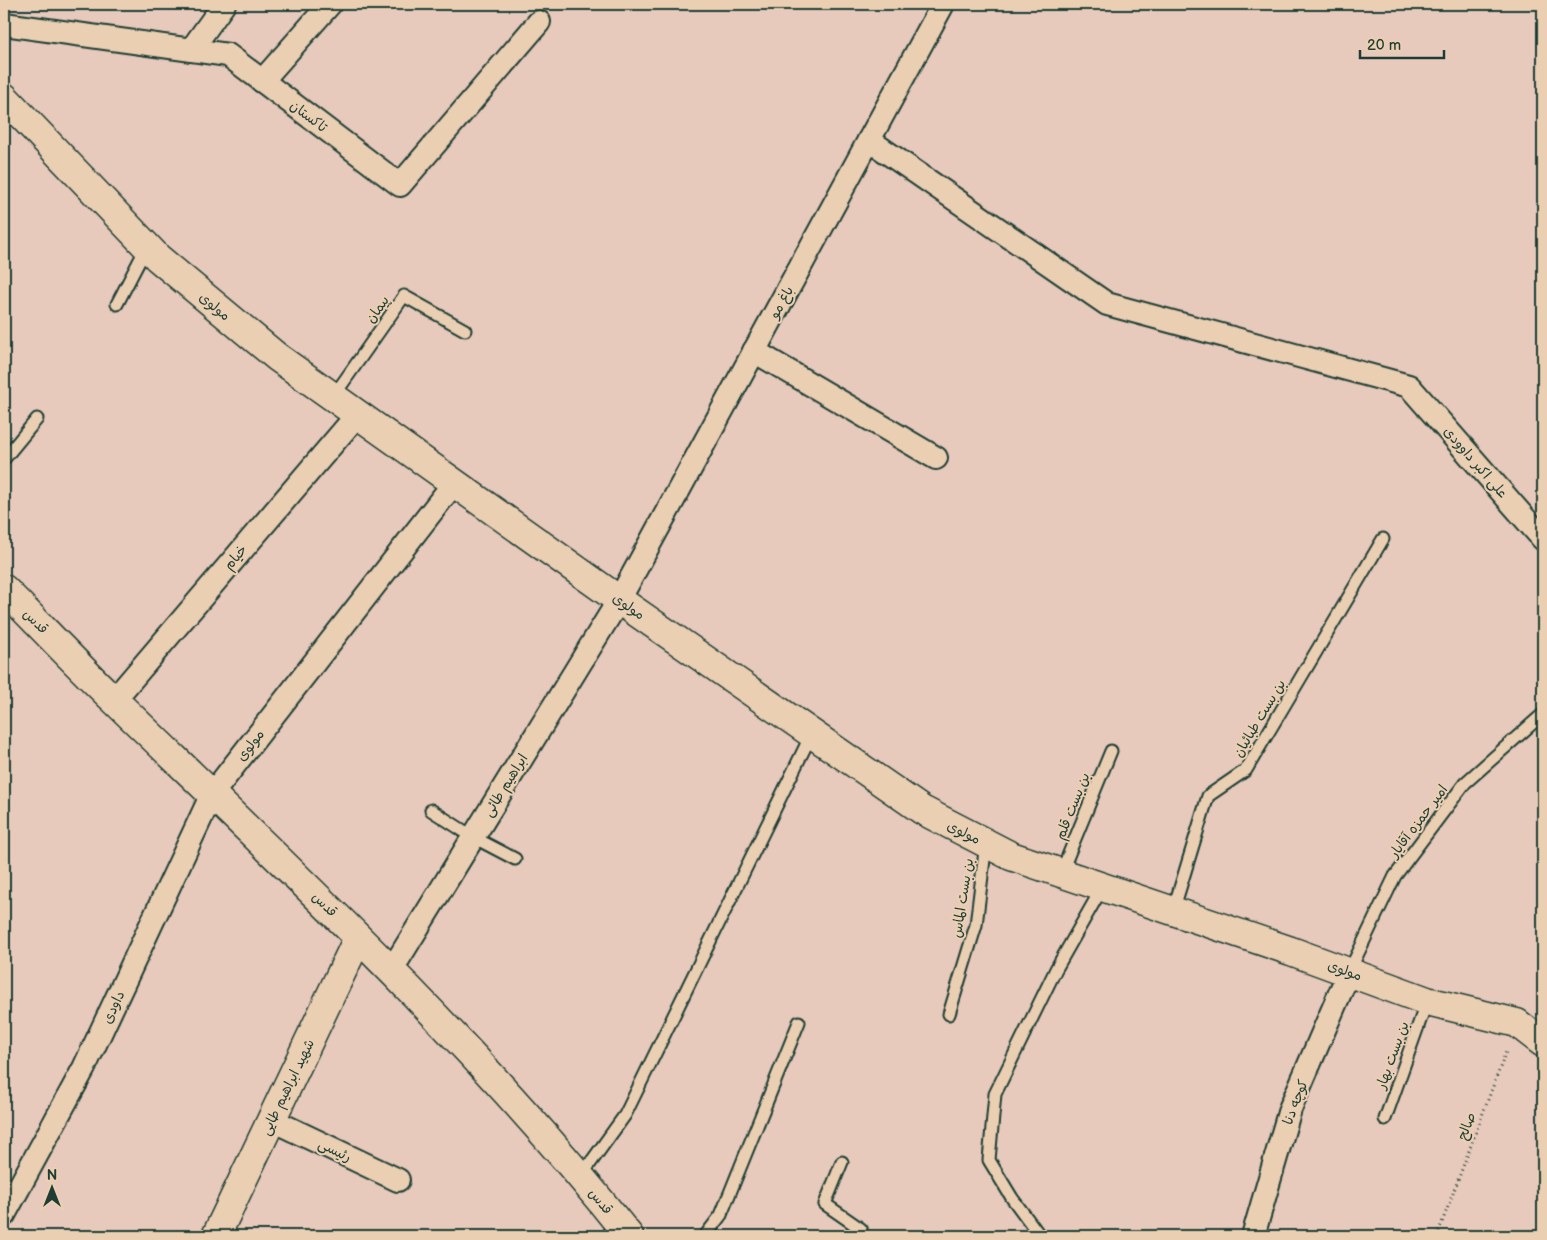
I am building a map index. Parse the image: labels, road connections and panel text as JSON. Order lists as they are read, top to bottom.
{
  "streets": {
    "street": [
      "تاکستان",
      "باغ مو",
      "مولوی",
      "علی اکبر داوودی",
      "خیام",
      "قدس",
      "ابراهیم طائی",
      "داودی",
      "شهید ابراهیم طایی",
      "کوچه دنا",
      "رئیسی"
    ],
    "lane": [
      "پیمان",
      "بن بست طبائیان",
      "بن بست قلم",
      "امیر حمزه آقایار",
      "بن بست الماس",
      "بن بست بهار"
    ],
    "path": ["صالح"]
  },
  "crossings": [
    ["باغ مو", "مولوی"],
    ["باغ مو", "علی اکبر داوودی"],
    ["باغ مو", "ابراهیم طائی"],
    ["مولوی", "پیمان"],
    ["مولوی", "خیام"],
    ["مولوی", "قدس"],
    ["مولوی", "بن بست طبائیان"],
    ["مولوی", "ابراهیم طائی"],
    ["مولوی", "بن بست قلم"],
    ["مولوی", "امیر حمزه آقایار"],
    ["مولوی", "بن بست الماس"],
    ["مولوی", "داودی"],
    ["مولوی", "بن بست بهار"],
    ["مولوی", "کوچه دنا"],
    ["مولوی", "صالح"],
    ["خیام", "قدس"],
    ["قدس", "ابراهیم طائی"],
    ["قدس", "داودی"],
    ["قدس", "شهید ابراهیم طایی"],
    ["امیر حمزه آقایار", "کوچه دنا"],
    ["شهید ابراهیم طایی", "رئیسی"]
  ],
  "scale_bar": "20 m",
  "north": "top"
}
